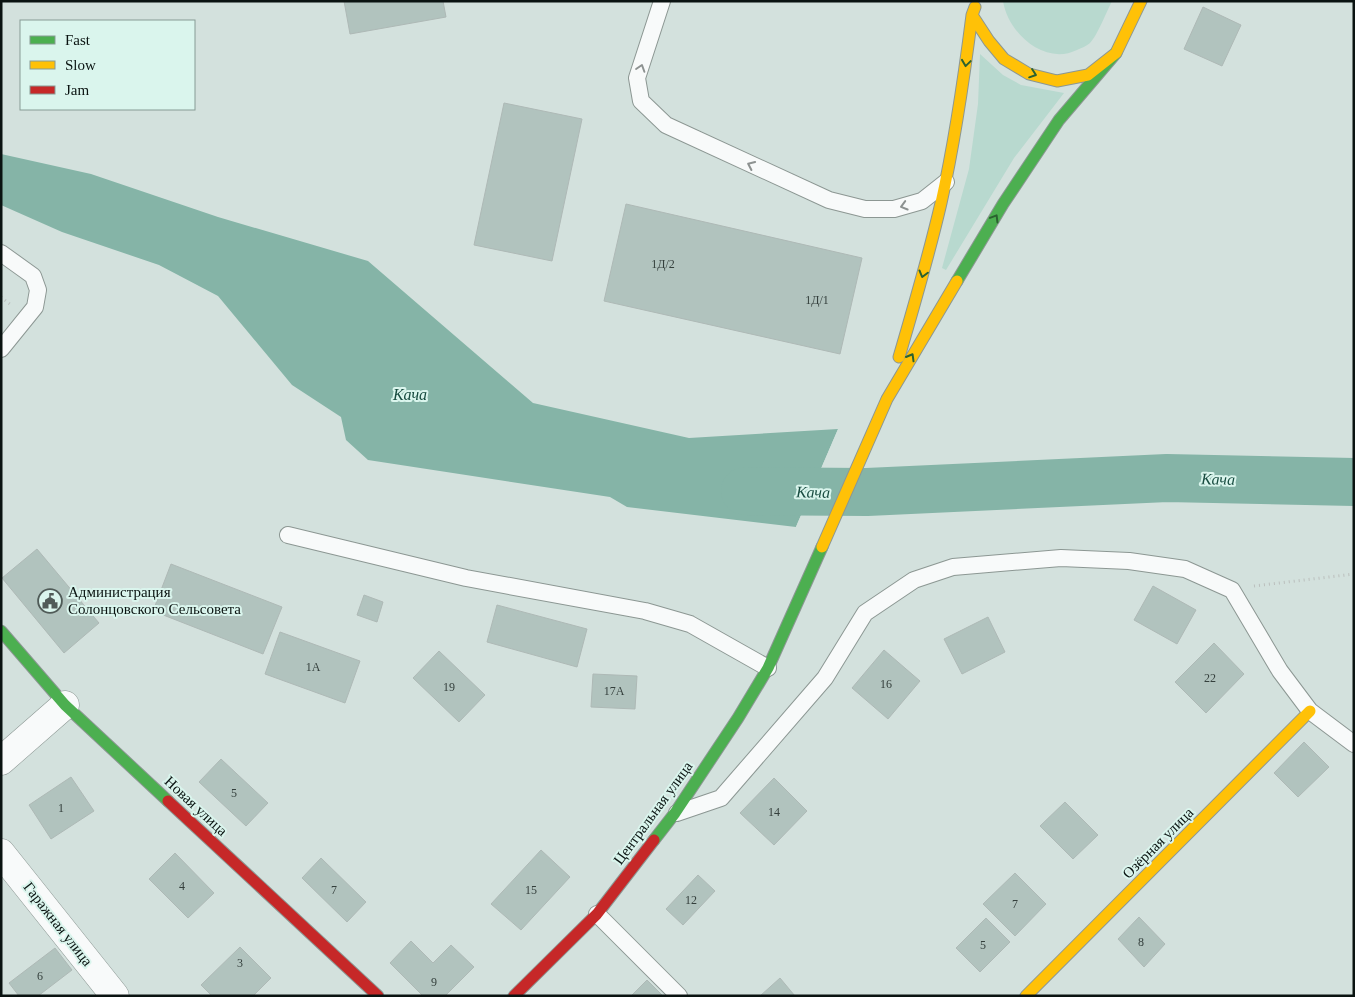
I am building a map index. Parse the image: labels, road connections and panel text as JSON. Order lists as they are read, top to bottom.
{
  "streets": {
    "street": [
      "Новая улица",
      "Центральная улица",
      "Озёрная улица",
      "Гаражная улица"
    ]
  },
  "water": ["Кача"],
  "places": {
    "public building": ["Администрация Солонцовского Сельсовета"]
  },
  "house_numbers": [
    "1Д/2",
    "1Д/1",
    "1А",
    "22",
    "16",
    "19",
    "17А",
    "5",
    "1",
    "14",
    "4",
    "7",
    "15",
    "12",
    "7",
    "8",
    "5",
    "3",
    "6",
    "9"
  ],
  "legend": ["Fast", "Slow", "Jam"]
}
